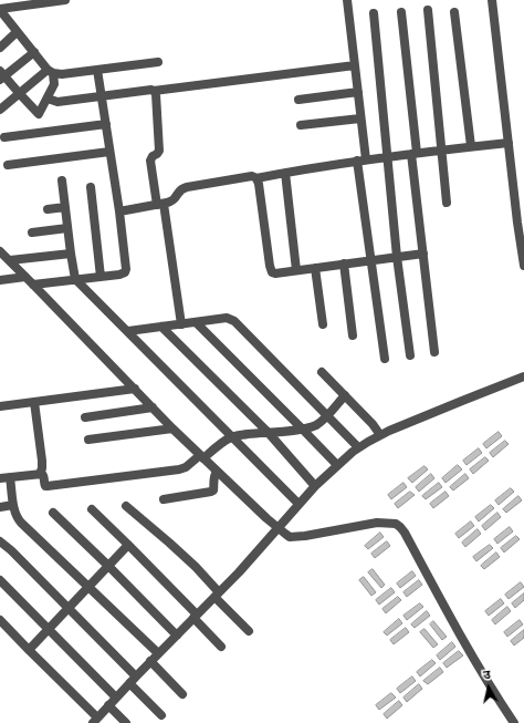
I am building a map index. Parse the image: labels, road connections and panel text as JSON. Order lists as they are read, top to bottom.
{
  "north": "top"
}
